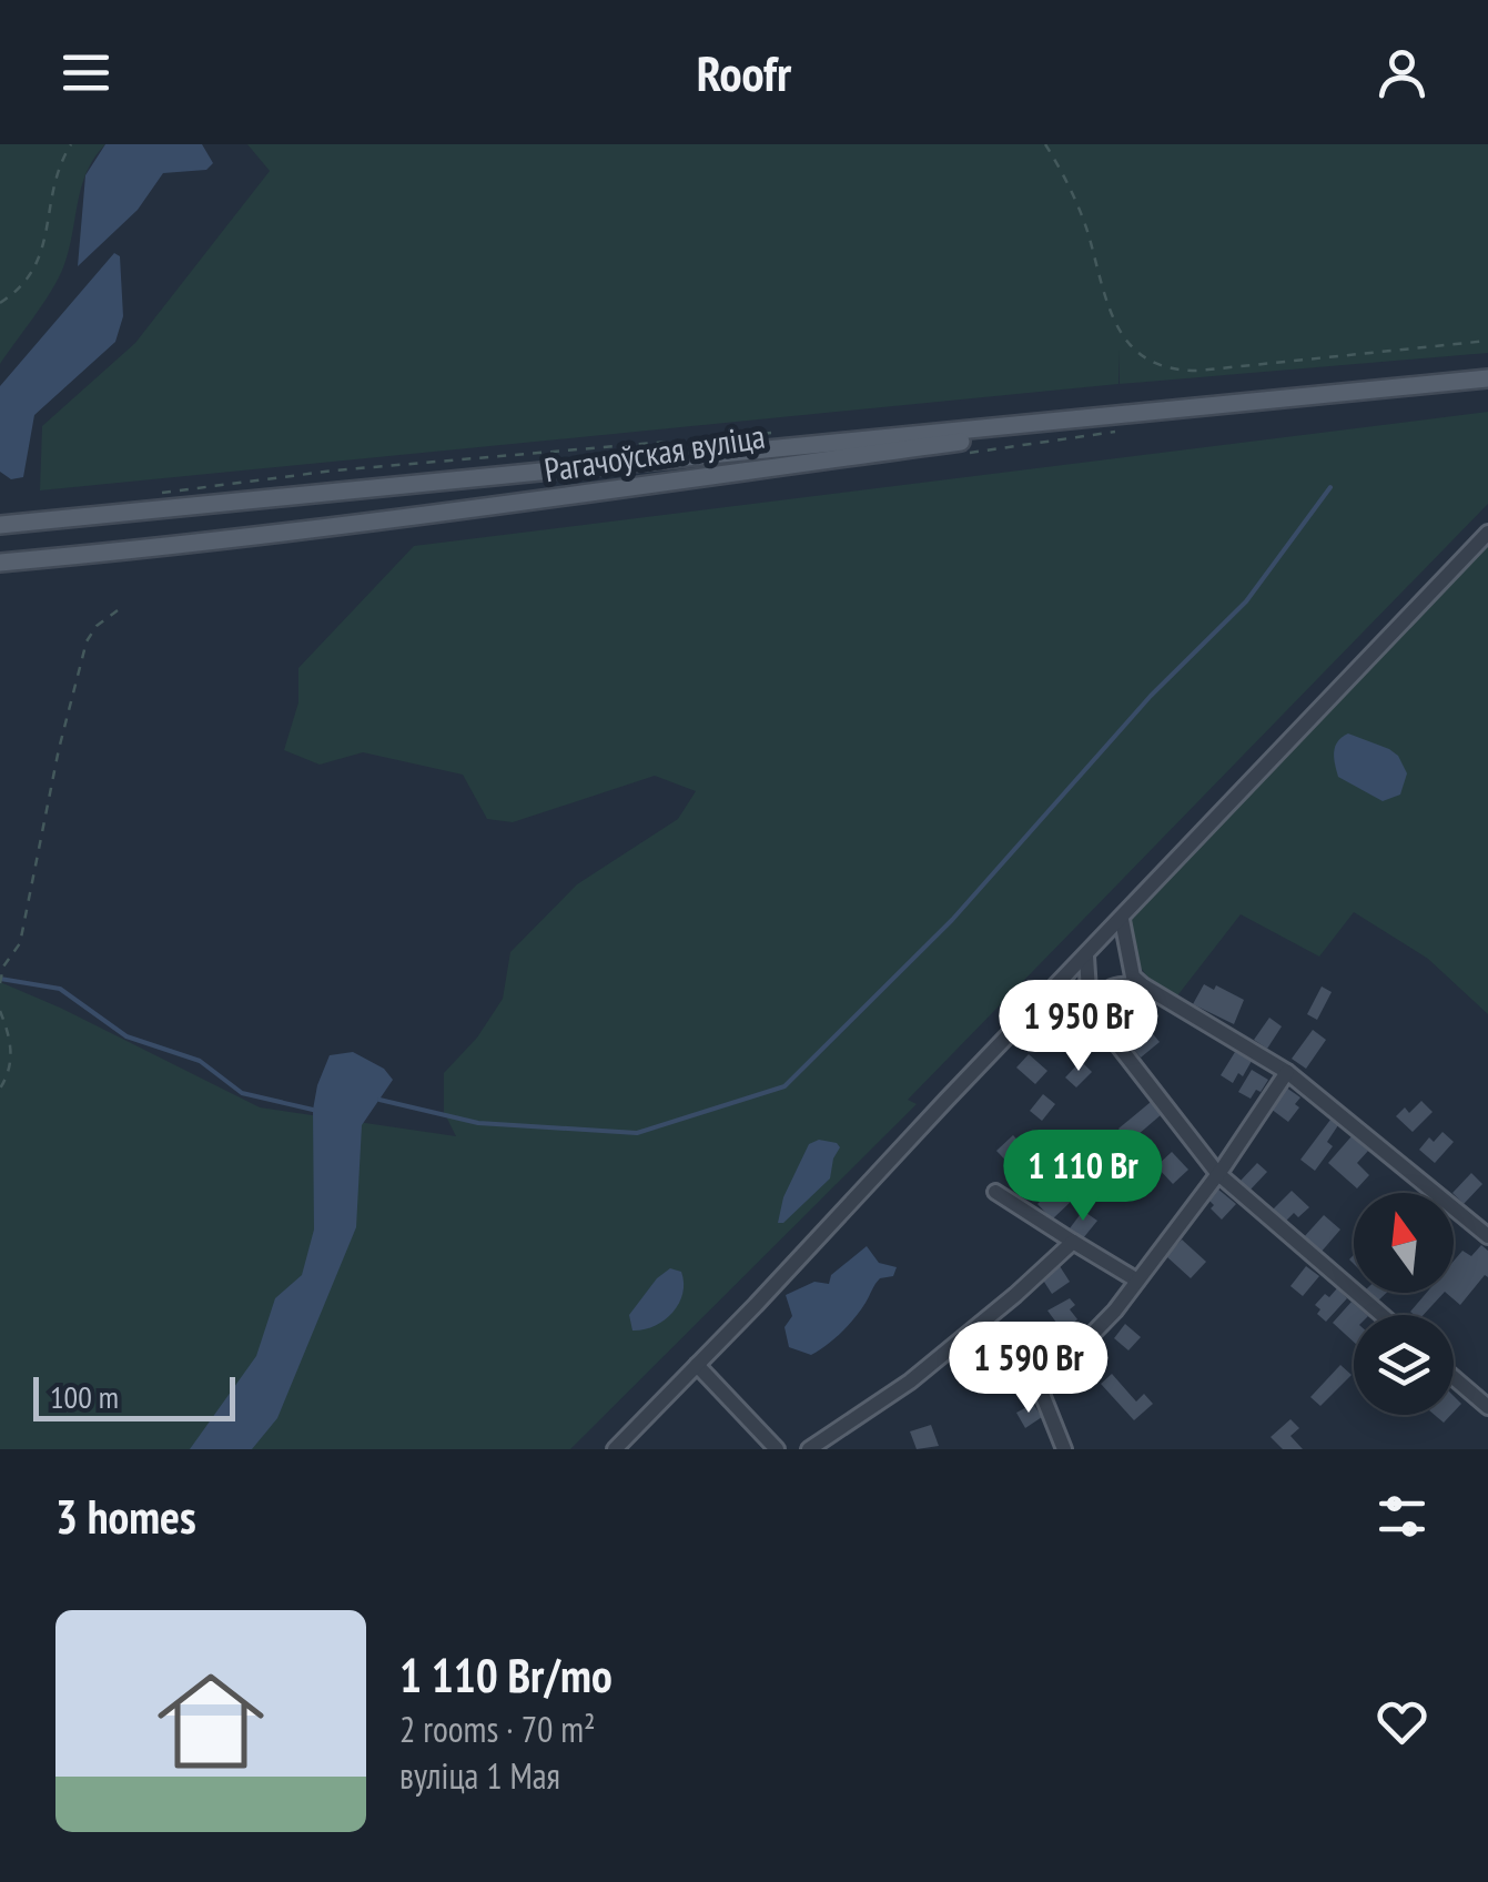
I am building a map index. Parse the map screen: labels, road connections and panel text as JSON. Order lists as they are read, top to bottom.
{
  "streets": {
    "main road": ["Рагачоўская вуліца"]
  },
  "scale_bar": "100 m",
  "north": "top",
  "page": {
    "header": "Roofr",
    "price": ["1 950 Br", "1 110 Br", "1 590 Br"],
    "scale": "100 m",
    "heading": "3 homes",
    "list": [
      {
        "name": "1 110 Br/mo",
        "note": "2 rooms · 70 m² · вуліца 1 Мая"
      }
    ]
  }
}
